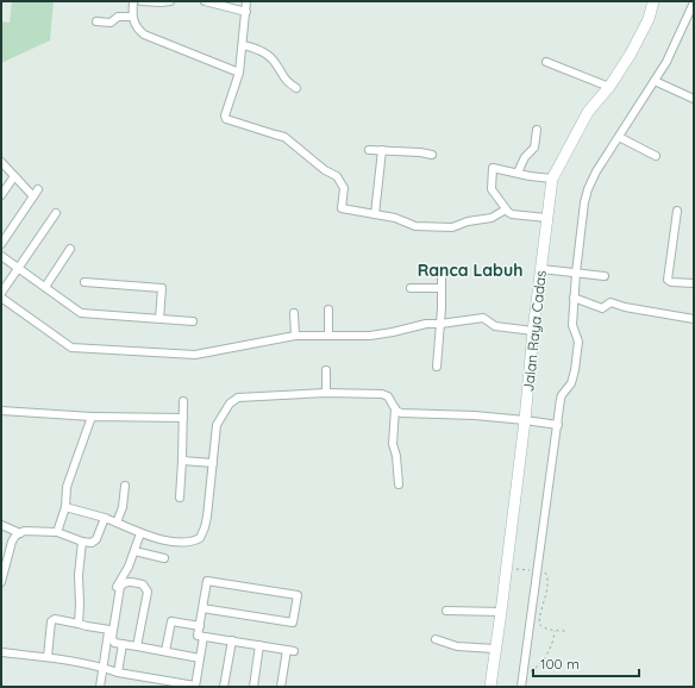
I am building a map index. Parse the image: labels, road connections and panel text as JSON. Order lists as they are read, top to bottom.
{
  "streets": {
    "street": ["Jalan Raya Cadas"]
  },
  "districts": ["Ranca Labuh"],
  "scale_bar": "100 m"
}
